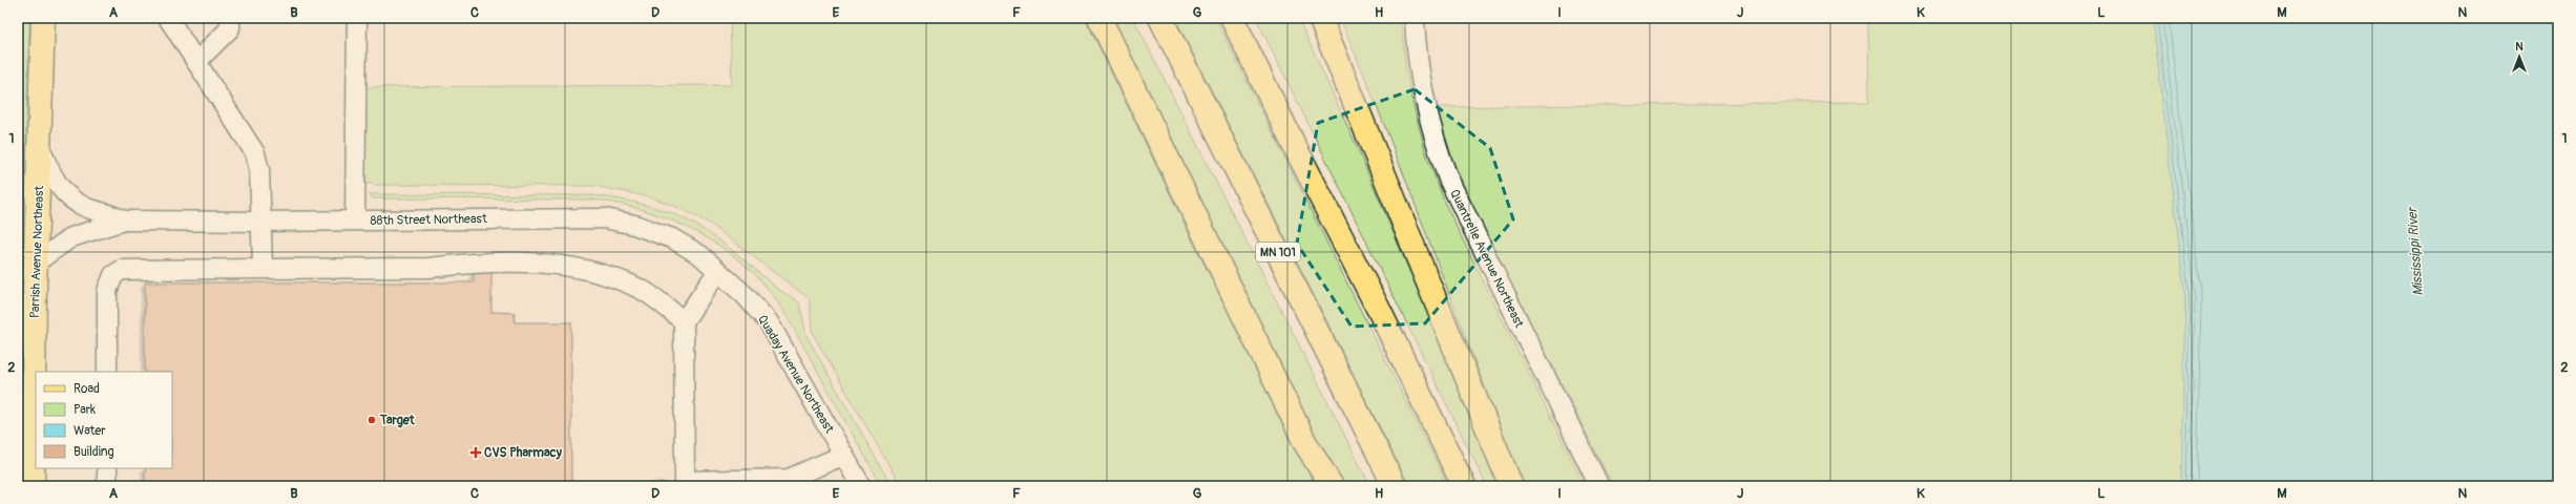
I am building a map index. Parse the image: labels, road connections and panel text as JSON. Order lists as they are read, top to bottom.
{
  "streets": {
    "main road": ["Parrish Avenue Northeast", "MN 101"],
    "street": ["88th Street Northeast", "Quantrelle Avenue Northeast", "Quaday Avenue Northeast"]
  },
  "crossings": [
    ["88th Street Northeast", "Parrish Avenue Northeast"],
    ["88th Street Northeast", "Quaday Avenue Northeast"]
  ],
  "water": ["Mississippi River"],
  "places": {
    "other": ["Target"],
    "health": ["CVS Pharmacy"]
  },
  "legend": [
    "Road",
    "Park",
    "Water",
    "Building"
  ],
  "north": "top",
  "grid": {
    "columns": [
      "A",
      "B",
      "C",
      "D",
      "E",
      "F",
      "G",
      "H",
      "I",
      "J",
      "K",
      "L",
      "M",
      "N"
    ],
    "rows": ["1", "2"]
  }
}
